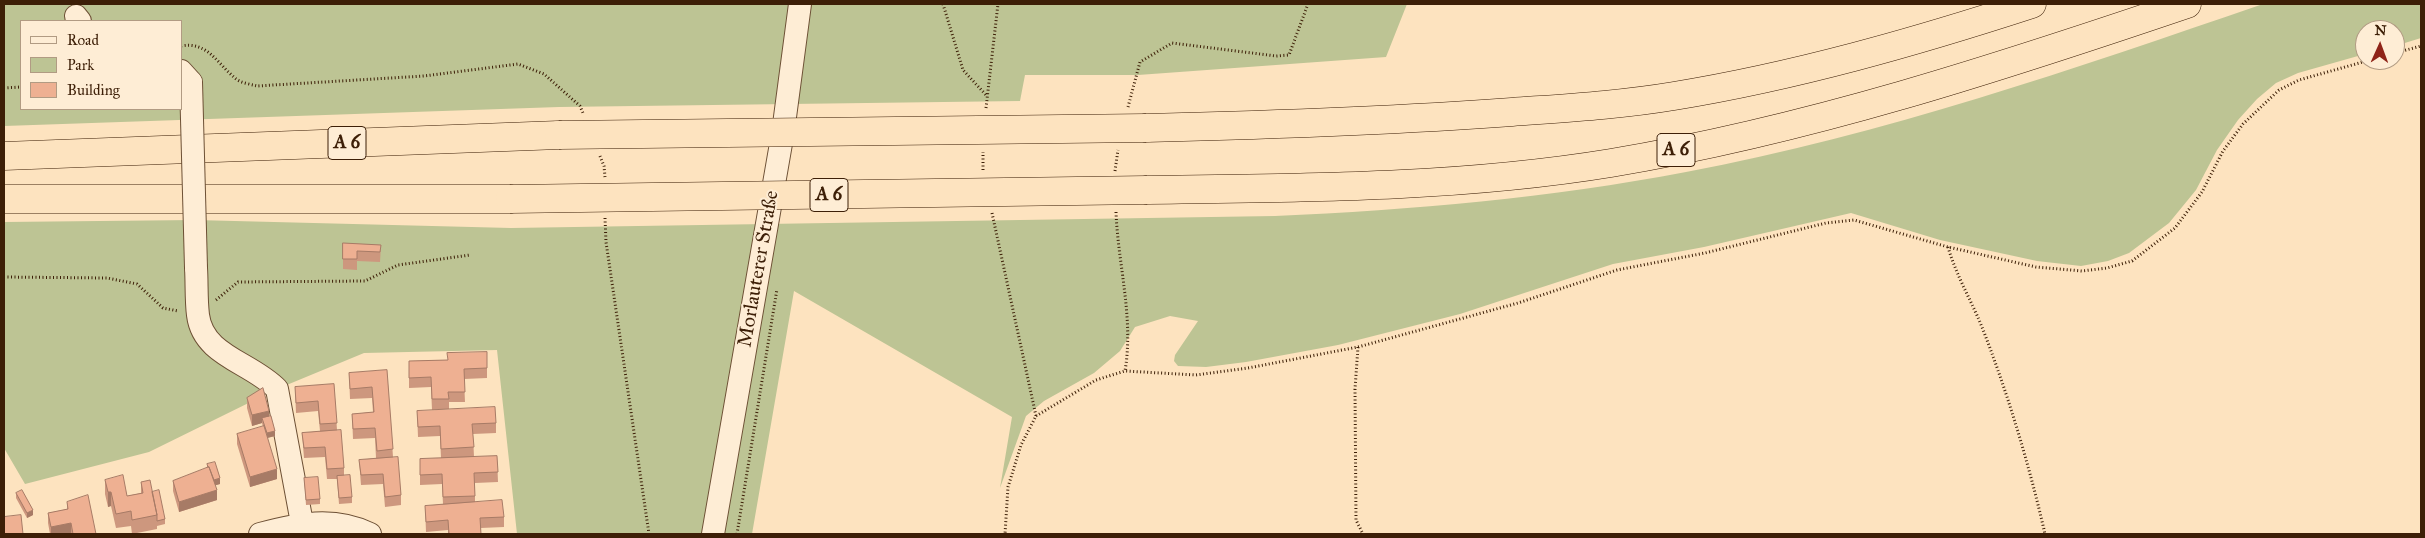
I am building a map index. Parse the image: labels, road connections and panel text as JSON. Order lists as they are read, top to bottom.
{
  "streets": {
    "highway": ["A 6"],
    "street": ["Morlauterer Straße"]
  },
  "legend": ["Road", "Park", "Building"],
  "north": "top"
}
